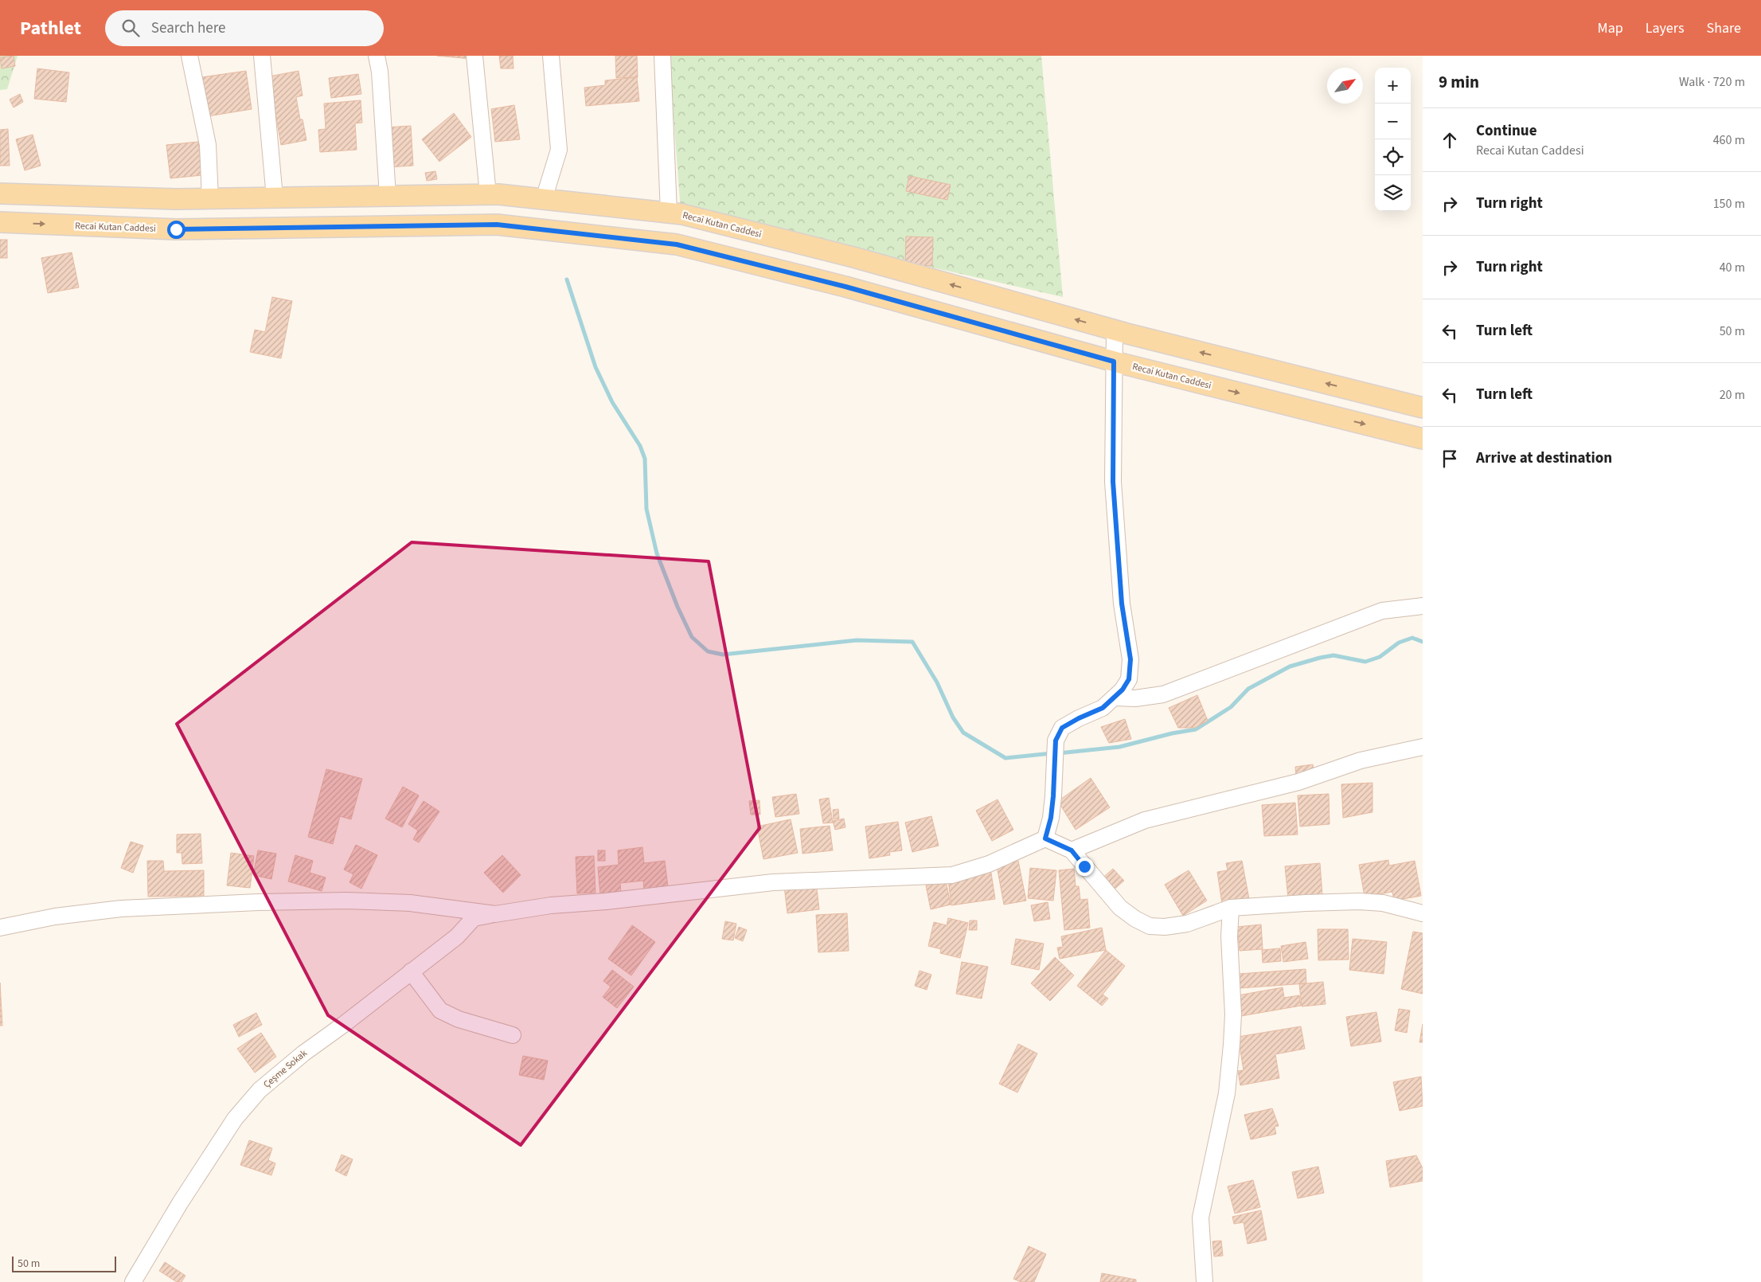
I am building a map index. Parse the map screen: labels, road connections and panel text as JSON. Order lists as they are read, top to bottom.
{
  "streets": {
    "main road": ["Recai Kutan Caddesi"],
    "street": ["Çeşme Sokak"]
  },
  "scale_bar": "50 m",
  "north": "top right",
  "page": {
    "header": "Pathlet",
    "search": "Search here",
    "nav": ["Map", "Layers", "Share"],
    "heading": ["9 min", "Walk · 720 m"],
    "map_buttons": ["+", "−"],
    "list": [
      ["Continue", "Recai Kutan Caddesi", "460 m"],
      ["Turn right", "150 m"],
      ["Turn right", "40 m"],
      ["Turn left", "50 m"],
      ["Turn left", "20 m"],
      "Arrive at destination"
    ],
    "scale": "50 m"
  }
}
